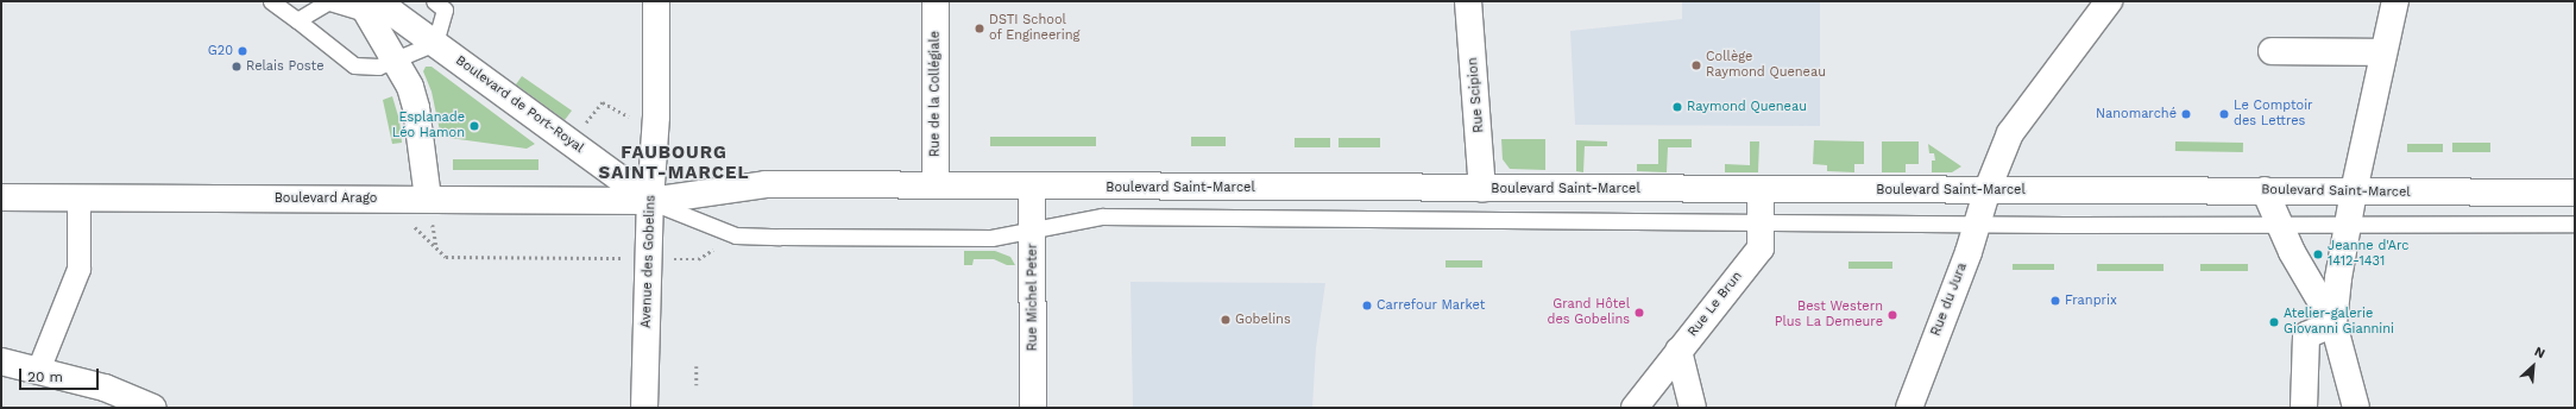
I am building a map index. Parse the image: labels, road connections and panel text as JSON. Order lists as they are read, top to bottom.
{
  "streets": {
    "main road": [
      "Rue de la Collégiale",
      "Rue Scipion",
      "Boulevard de Port-Royal",
      "Boulevard Saint-Marcel",
      "Boulevard Arago",
      "Avenue des Gobelins",
      "Rue Michel Peter",
      "Rue du Jura",
      "Rue Le Brun"
    ]
  },
  "crossings": [
    ["Rue de la Collégiale", "Boulevard Saint-Marcel"],
    ["Rue Scipion", "Boulevard Saint-Marcel"],
    ["Boulevard de Port-Royal", "Boulevard Saint-Marcel"],
    ["Boulevard de Port-Royal", "Boulevard Arago"],
    ["Boulevard de Port-Royal", "Avenue des Gobelins"],
    ["Boulevard Saint-Marcel", "Boulevard Arago"],
    ["Boulevard Saint-Marcel", "Avenue des Gobelins"],
    ["Boulevard Saint-Marcel", "Rue Michel Peter"],
    ["Boulevard Saint-Marcel", "Rue du Jura"],
    ["Boulevard Saint-Marcel", "Rue Le Brun"],
    ["Boulevard Arago", "Avenue des Gobelins"]
  ],
  "districts": ["FAUBOURG SAINT-MARCEL"],
  "places": [
    "DSTI School of Engineering",
    "G20",
    "Collège Raymond Queneau",
    "Relais Poste",
    "Raymond Queneau",
    "Nanomarché",
    "Le Comptoir des Lettres",
    "Esplanade Léo Hamon",
    "Jeanne d'Arc 1412-1431",
    "Franprix",
    "Carrefour Market",
    "Grand Hôtel des Gobelins",
    "Best Western Plus La Demeure",
    "Gobelins",
    "Atelier-galerie Giovanni Giannini"
  ],
  "scale_bar": "20 m",
  "north": "top right"
}
